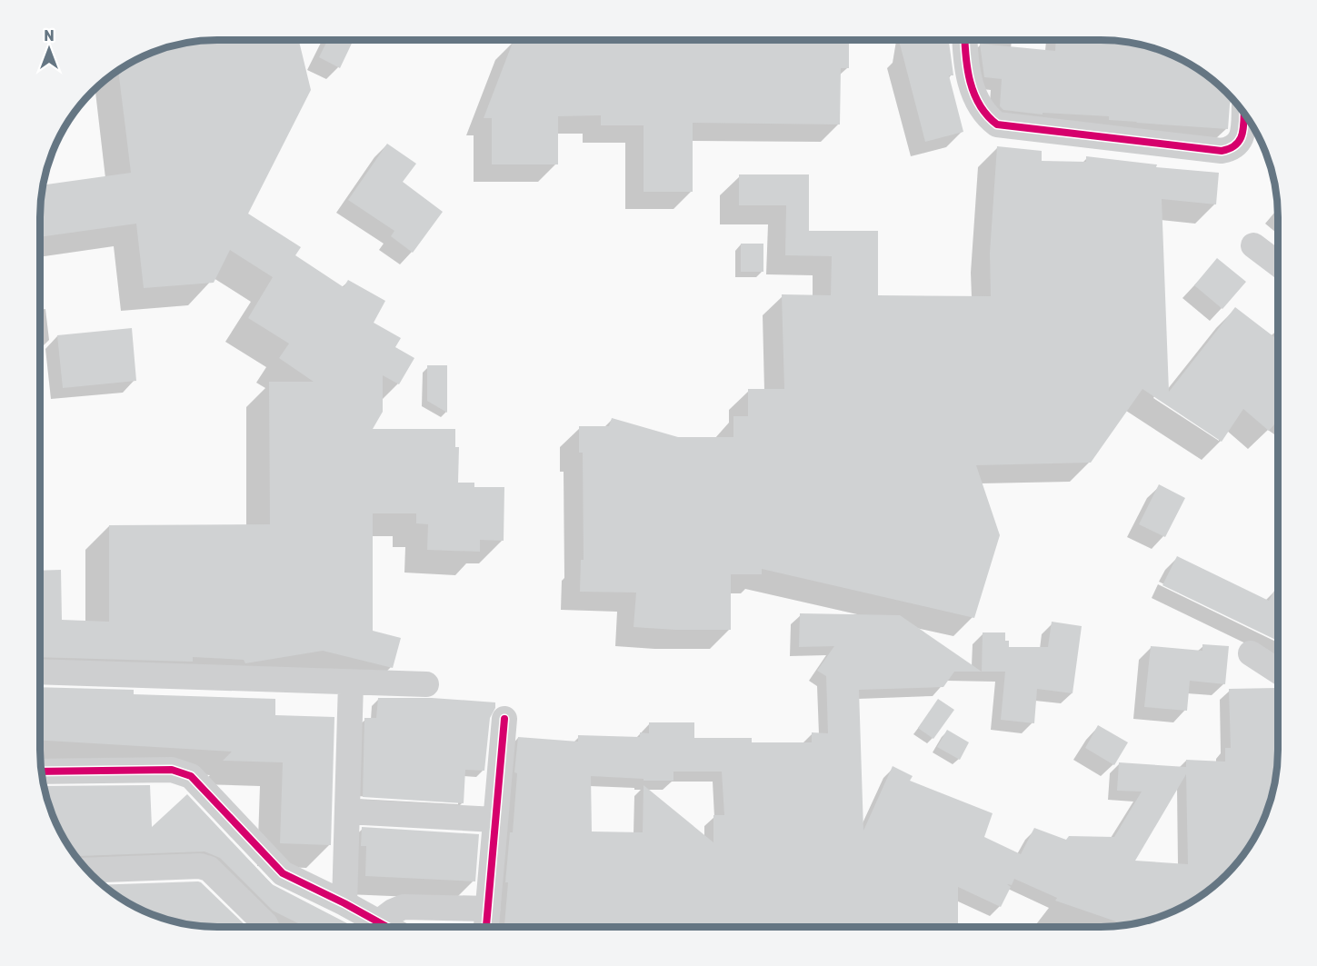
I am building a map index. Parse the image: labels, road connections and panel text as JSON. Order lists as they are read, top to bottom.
{
  "north": "top"
}
